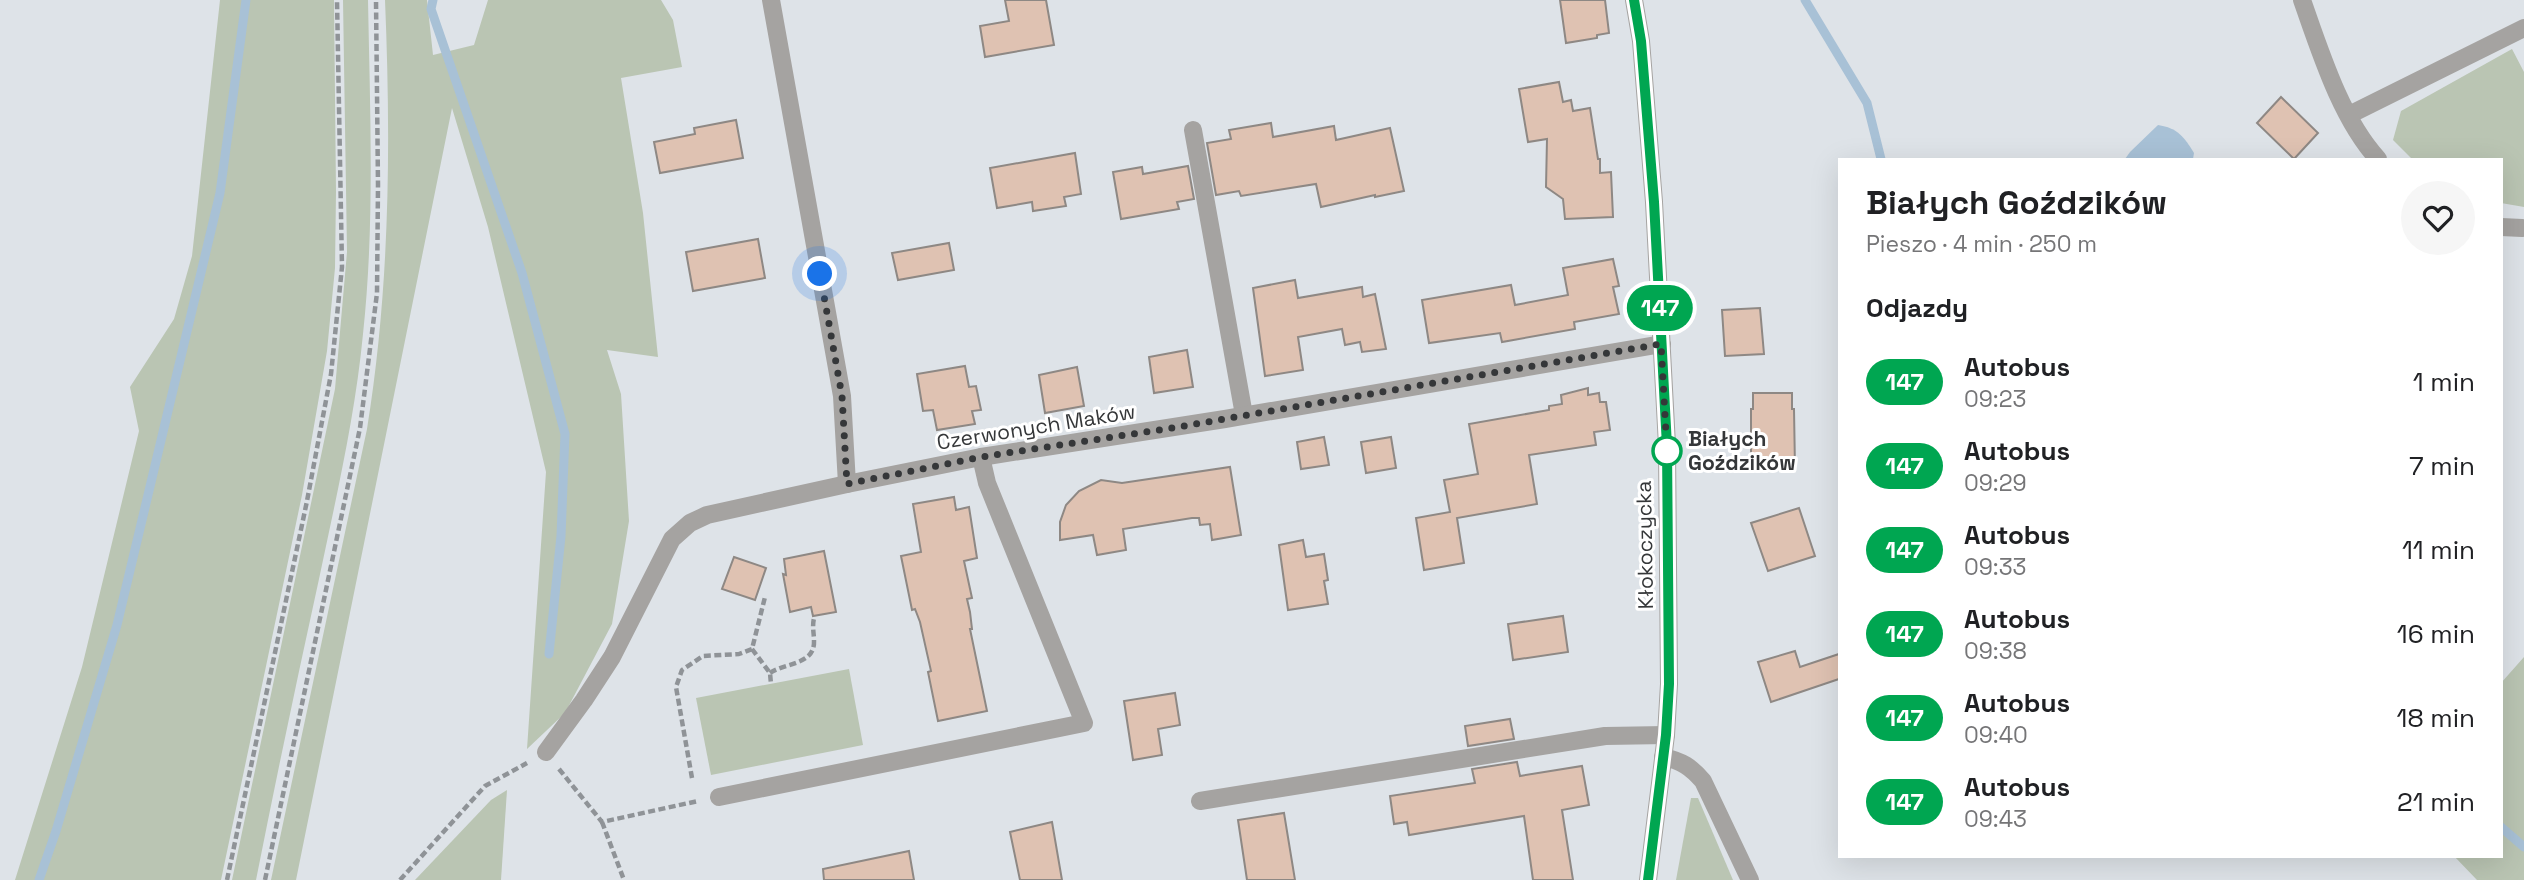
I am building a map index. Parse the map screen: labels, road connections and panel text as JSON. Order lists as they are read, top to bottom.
{
  "streets": {
    "street": ["Czerwonych Maków", "Kłokoczycka"]
  },
  "crossings": [
    ["Czerwonych Maków", "Kłokoczycka"]
  ],
  "places": ["Białych Goździków"],
  "lines": ["bus line 147"],
  "page": {
    "on_map": "147",
    "heading": [
      ["Białych Goździków", "Pieszo · 4 min · 250 m"],
      "Odjazdy"
    ],
    "list": [
      {
        "mark": "147",
        "name": "Autobus",
        "note": "09:23",
        "value": "1 min"
      },
      {
        "mark": "147",
        "name": "Autobus",
        "note": "09:29",
        "value": "7 min"
      },
      {
        "mark": "147",
        "name": "Autobus",
        "note": "09:33",
        "value": "11 min"
      },
      {
        "mark": "147",
        "name": "Autobus",
        "note": "09:38",
        "value": "16 min"
      },
      {
        "mark": "147",
        "name": "Autobus",
        "note": "09:40",
        "value": "18 min"
      },
      {
        "mark": "147",
        "name": "Autobus",
        "note": "09:43",
        "value": "21 min"
      }
    ]
  }
}
